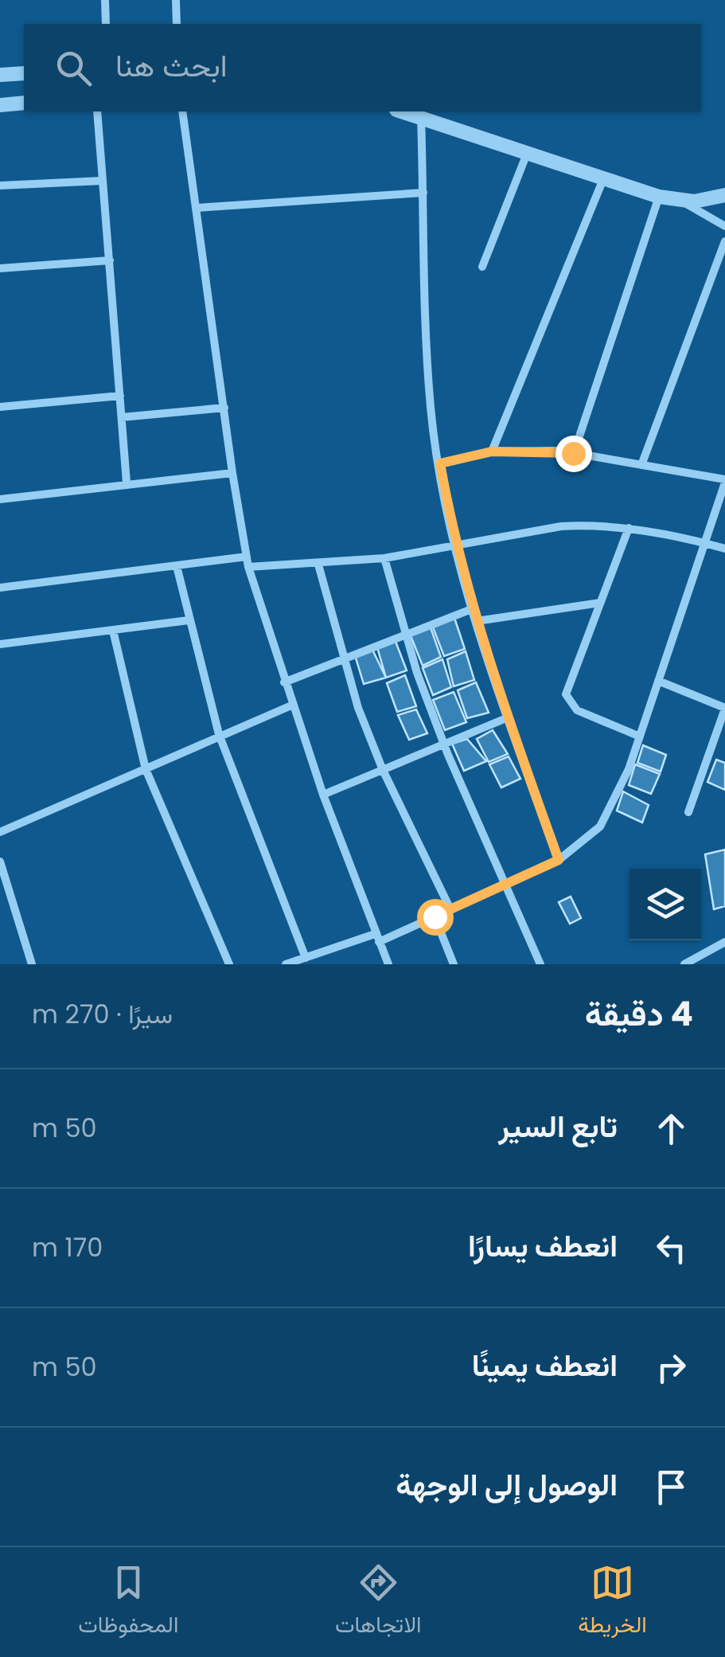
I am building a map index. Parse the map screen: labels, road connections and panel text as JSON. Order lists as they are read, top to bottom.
{
  "page": {
    "search": "ابحث هنا",
    "heading": ["4 دقيقة", "سيرًا · 270 m"],
    "list": [
      ["تابع السير", "50 m"],
      ["انعطف يسارًا", "170 m"],
      ["انعطف يمينًا", "50 m"],
      "الوصول إلى الوجهة"
    ],
    "nav": ["الخريطة", "الاتجاهات", "المحفوظات"]
  }
}
